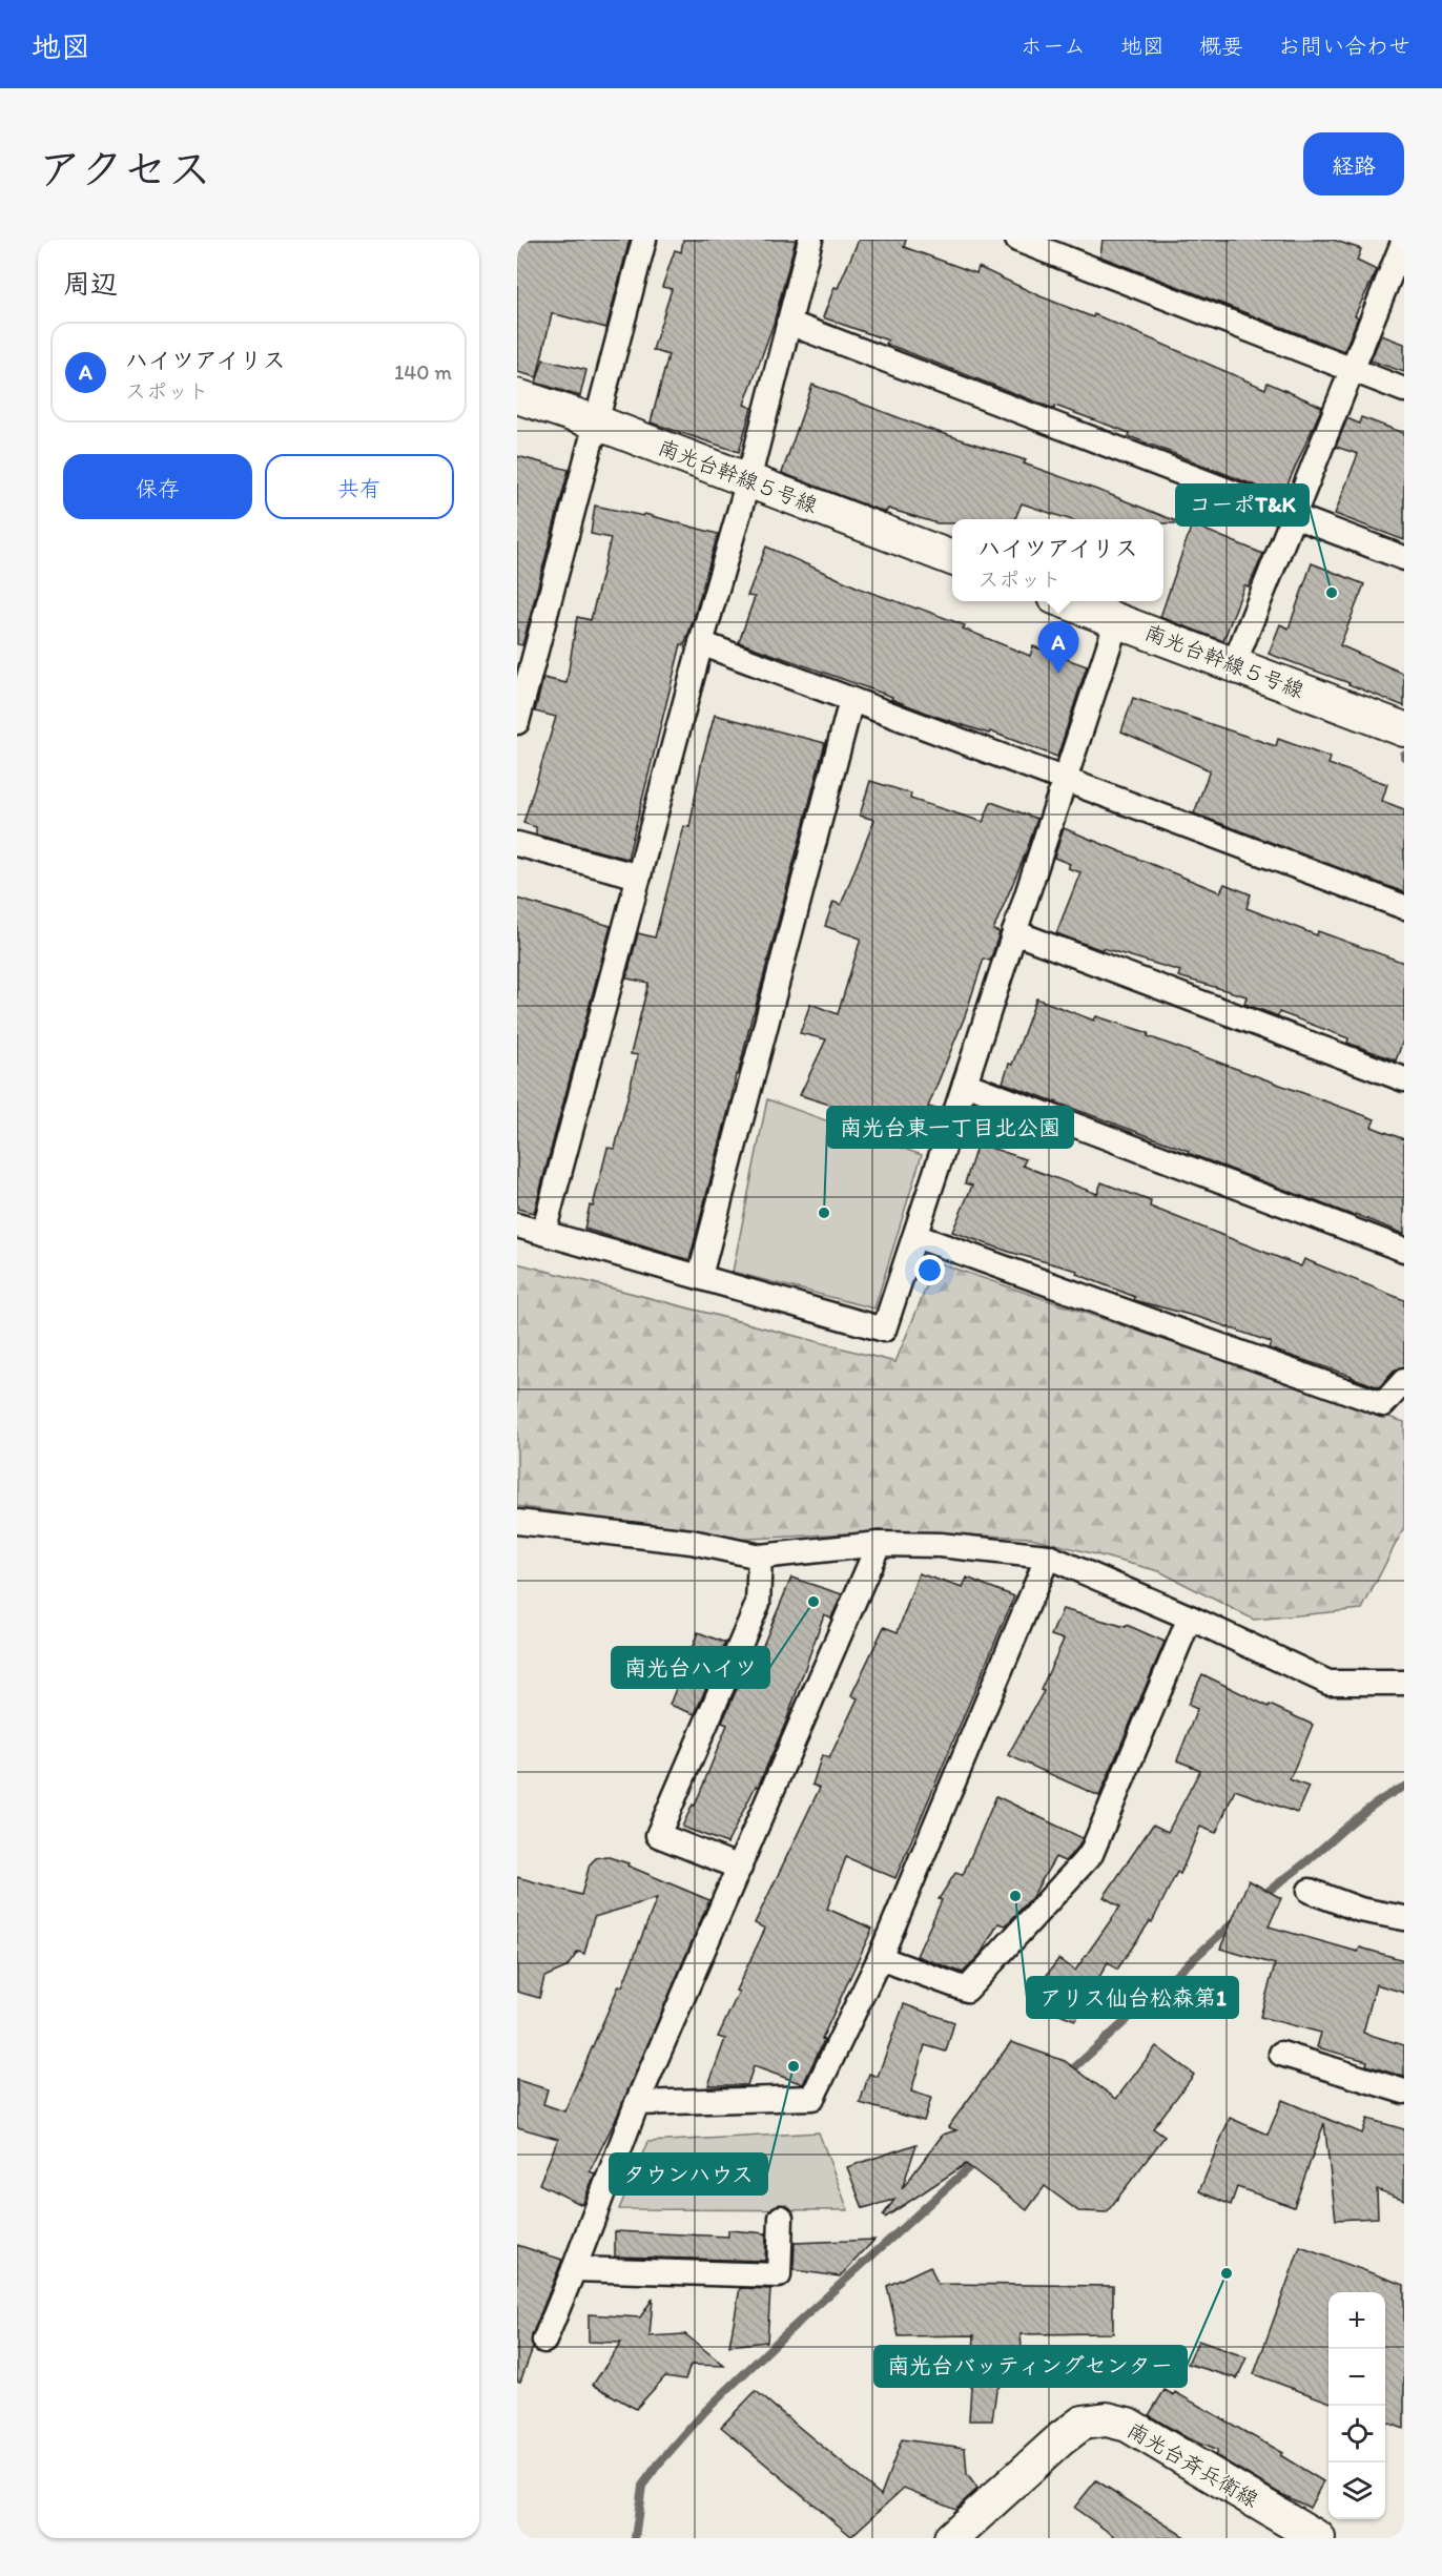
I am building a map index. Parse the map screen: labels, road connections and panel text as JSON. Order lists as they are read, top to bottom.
{
  "streets": {
    "street": ["南光台幹線５号線", "南光台斉兵衛線"]
  },
  "places": [
    "コーポT&K",
    "南光台東一丁目北公園",
    "南光台ハイツ",
    "アリス仙台松森第1",
    "タウンハウス",
    "南光台バッティングセンター"
  ],
  "page": {
    "header": "地図",
    "nav": [
      "ホーム",
      "地図",
      "概要",
      "お問い合わせ"
    ],
    "title": "アクセス",
    "buttons": [
      "経路",
      ["保存", "共有"]
    ],
    "heading": "周辺",
    "list": [
      {
        "mark": "A",
        "name": "ハイツアイリス",
        "note": "スポット",
        "value": "140 m"
      }
    ],
    "popup": ["ハイツアイリス", "スポット"],
    "pins": "A",
    "map_buttons": ["+", "−"]
  }
}
